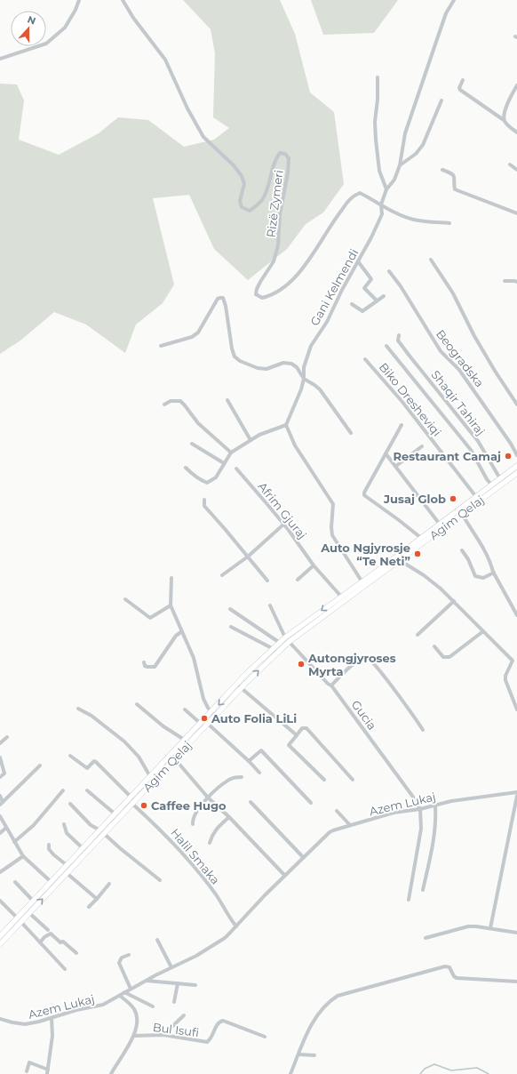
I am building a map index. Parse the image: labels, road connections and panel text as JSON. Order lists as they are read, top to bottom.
{
  "streets": {
    "main road": ["Agim Qelaj"],
    "street": [
      "Rizë Zymeri",
      "Gani Kelmendi",
      "Beogradska",
      "Biko Dresheviqi",
      "Shaqir Tahiraj",
      "Afrim Gjuraj",
      "Gucia",
      "Azem Lukaj",
      "Halil Smaka",
      "Bul Isufi"
    ]
  },
  "crossings": [
    ["Rizë Zymeri", "Gani Kelmendi"],
    ["Biko Dresheviqi", "Agim Qelaj"],
    ["Shaqir Tahiraj", "Agim Qelaj"],
    ["Afrim Gjuraj", "Agim Qelaj"],
    ["Agim Qelaj", "Gucia"],
    ["Agim Qelaj", "Halil Smaka"],
    ["Gucia", "Azem Lukaj"],
    ["Azem Lukaj", "Halil Smaka"],
    ["Azem Lukaj", "Bul Isufi"]
  ],
  "places": [
    "Restaurant Camaj",
    "Jusaj Glob",
    "Auto Ngjyrosje “Te Neti”",
    "Autongjyroses Myrta",
    "Auto Folia LiLi",
    "Caffee Hugo"
  ],
  "north": "top"
}
